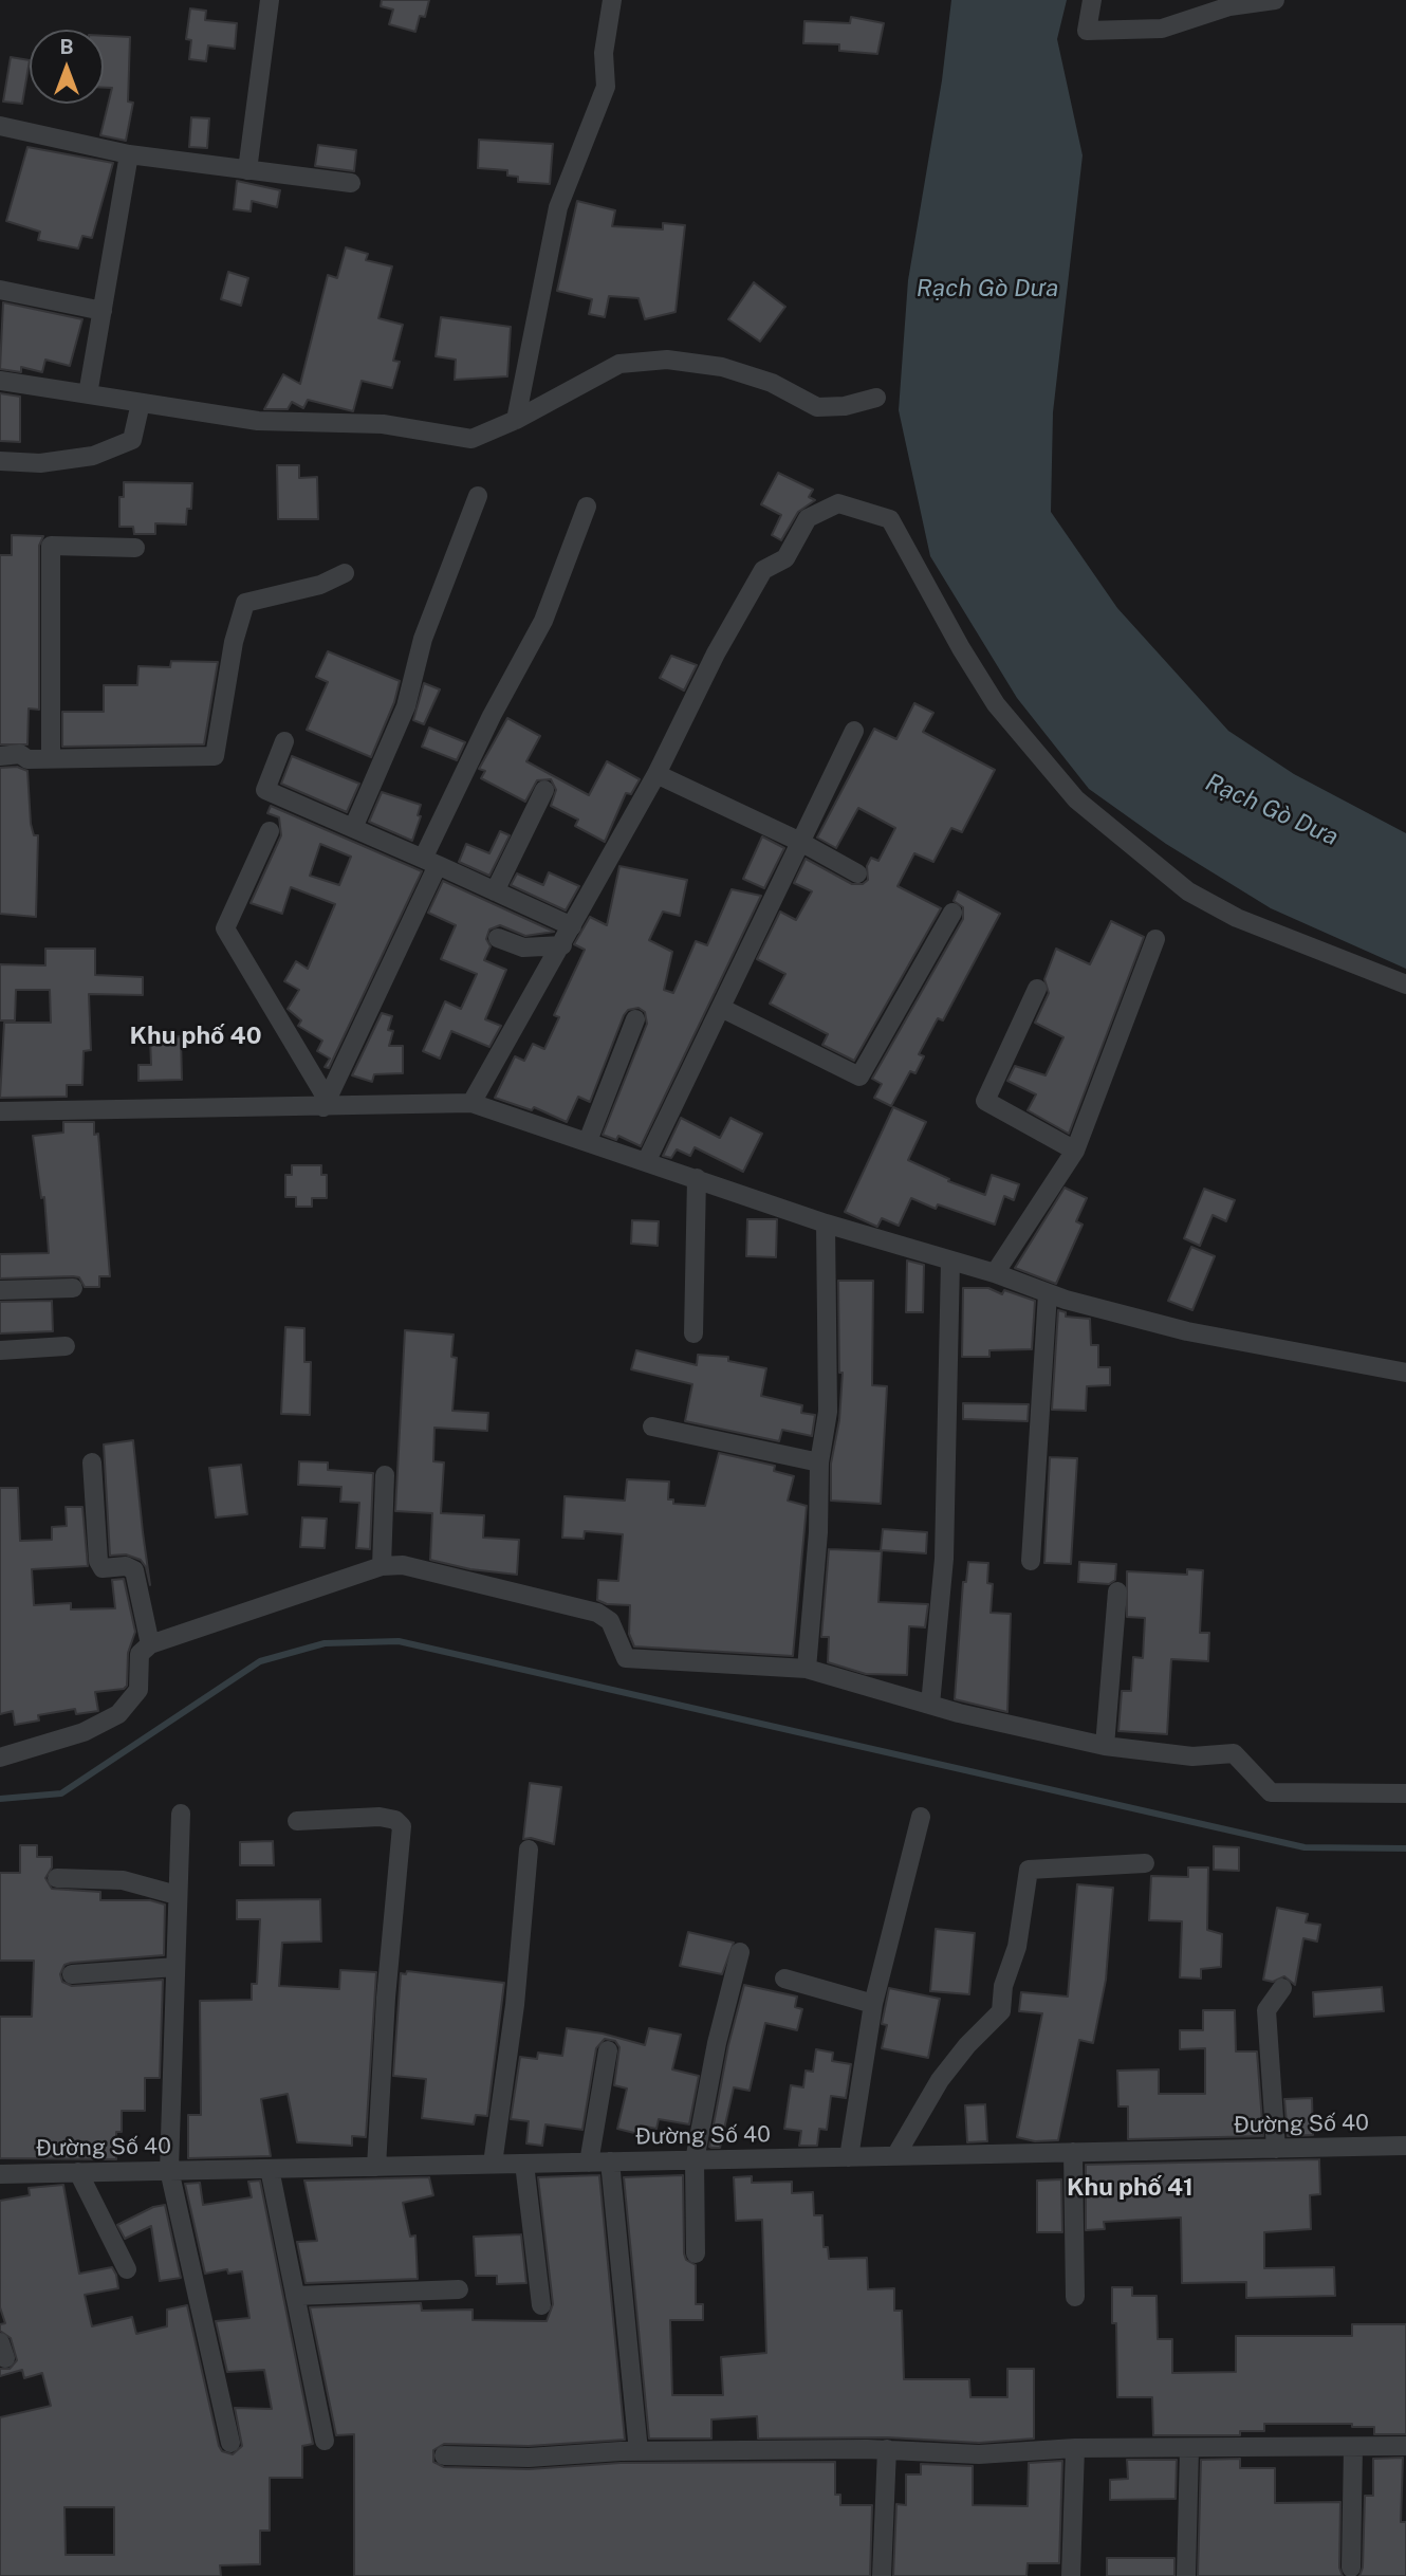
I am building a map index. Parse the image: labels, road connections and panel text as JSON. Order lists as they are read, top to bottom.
{
  "streets": {
    "street": ["Đường Số 40"]
  },
  "districts": ["Khu phố 40", "Khu phố 41"],
  "water": ["Rạch Gò Dưa"],
  "north": "top"
}
